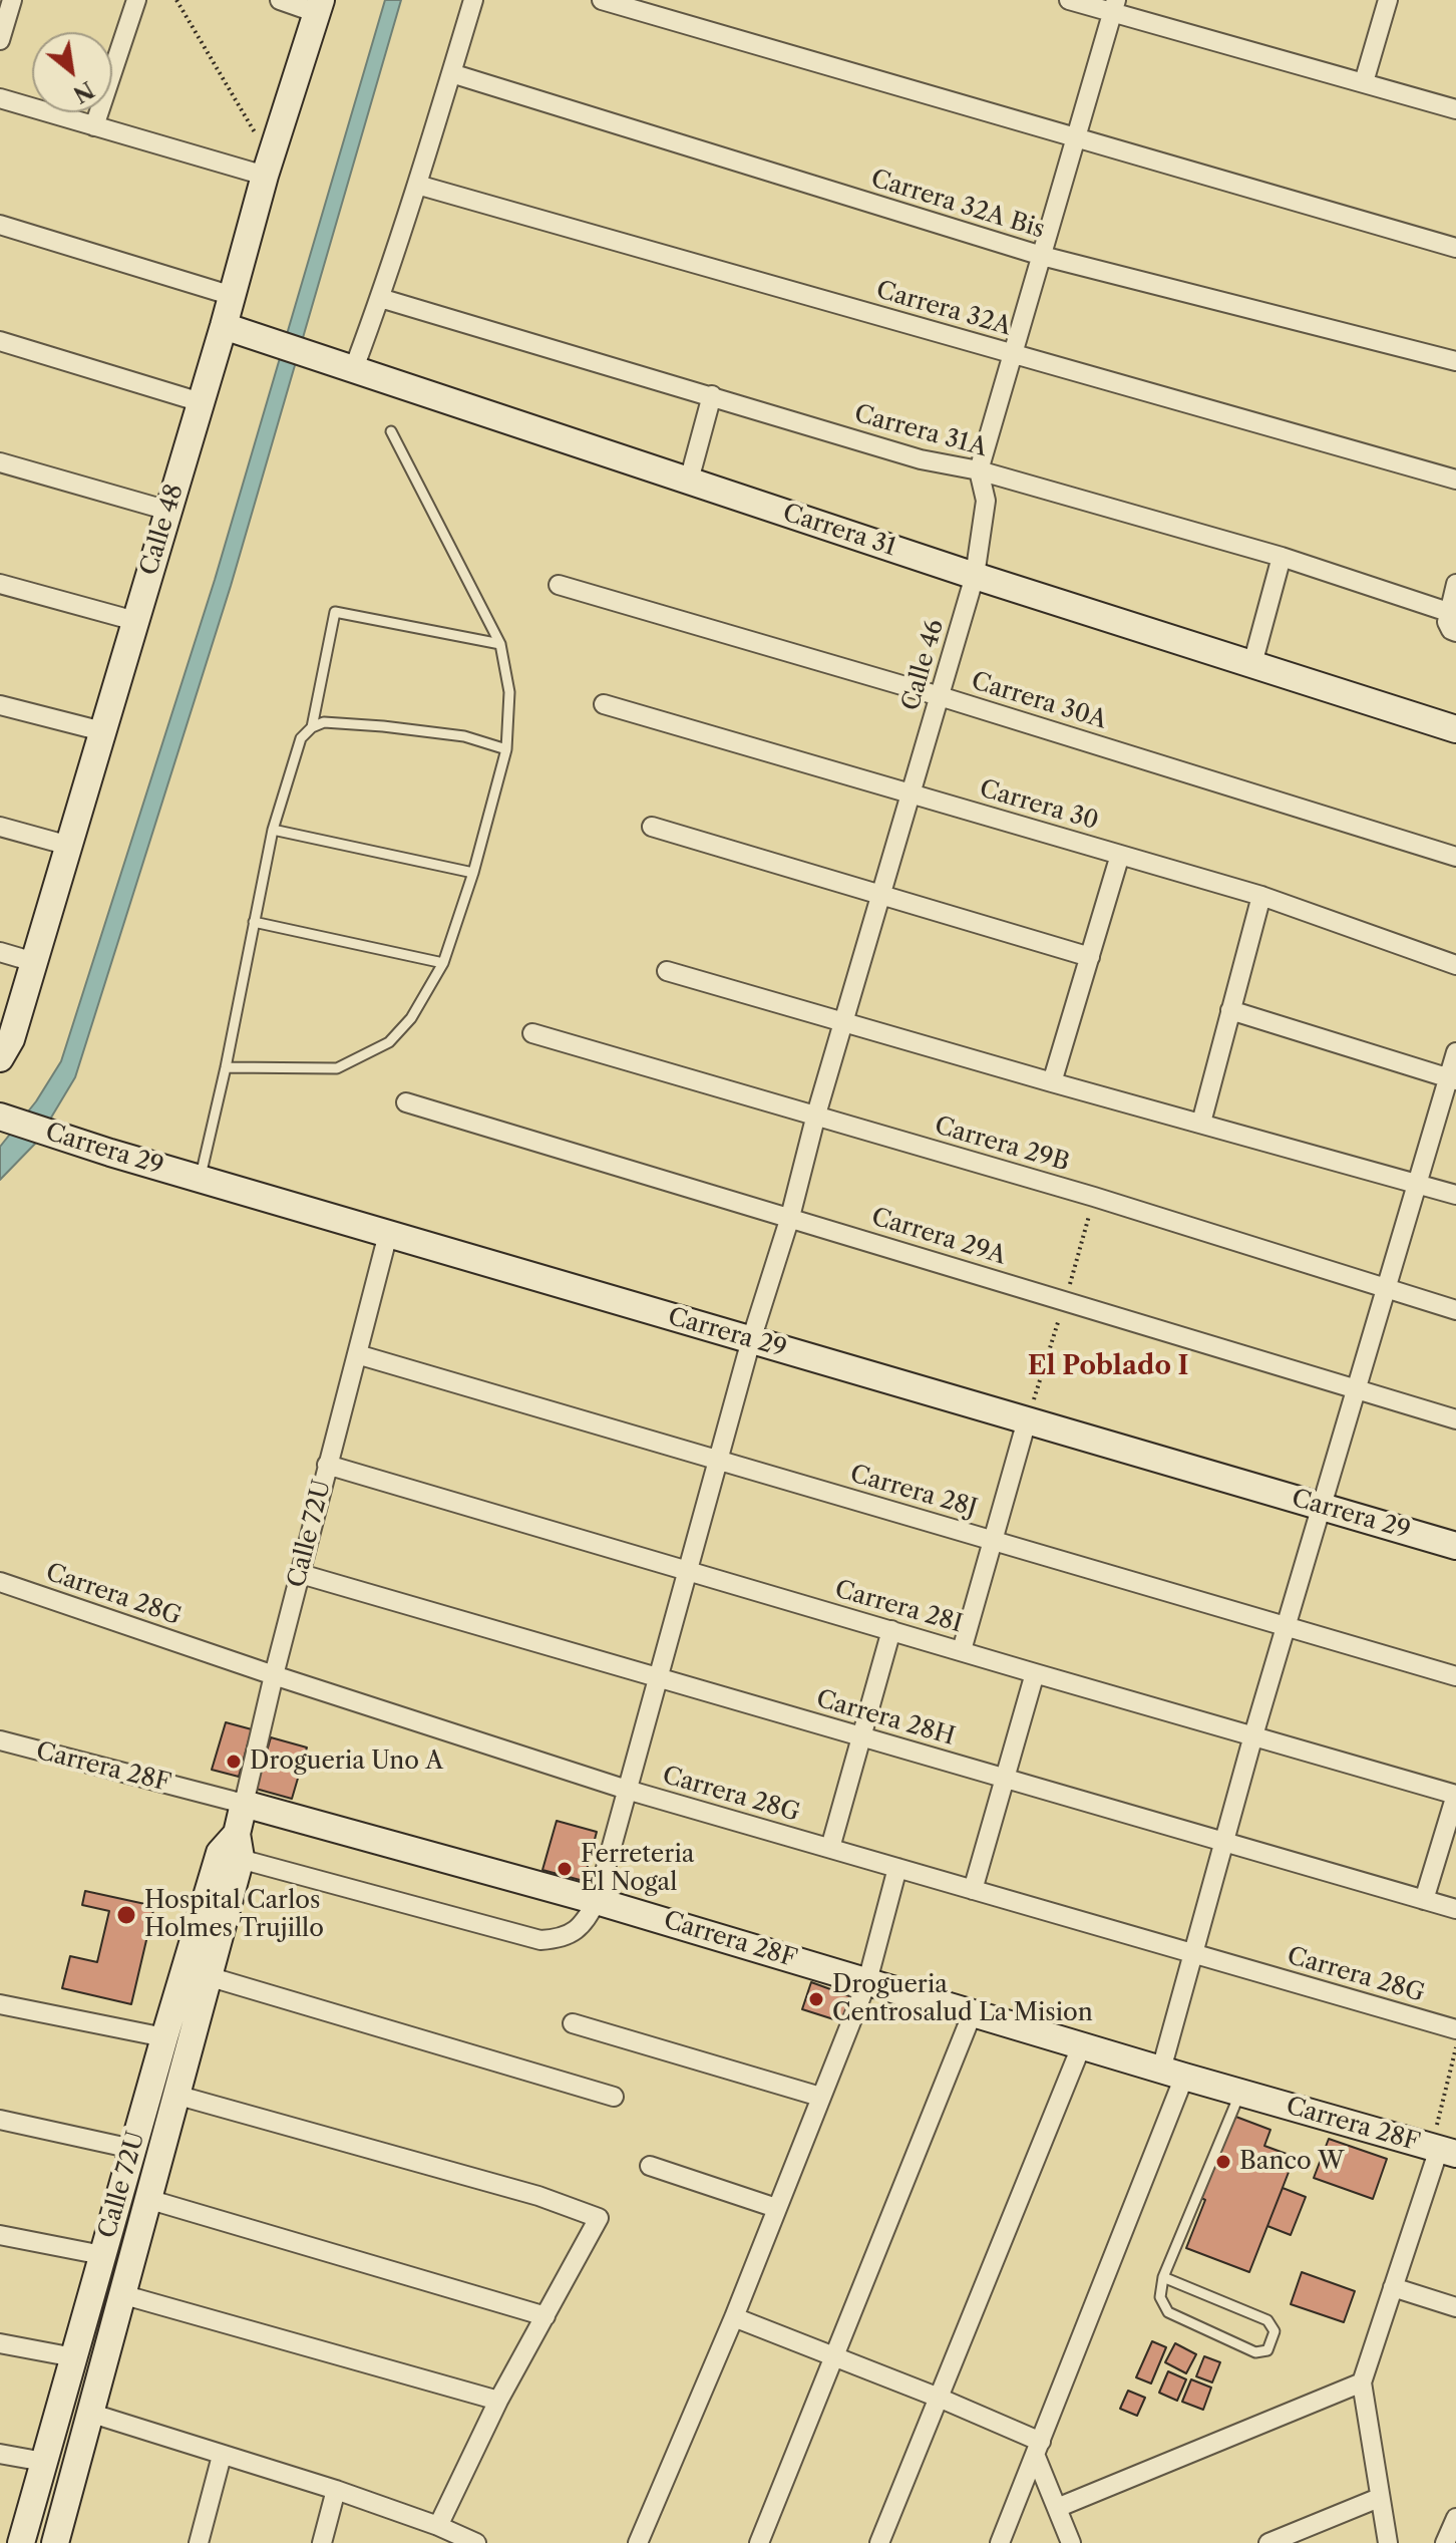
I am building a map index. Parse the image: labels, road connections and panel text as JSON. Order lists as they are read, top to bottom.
{
  "streets": {
    "street": [
      "Carrera 32A Bis",
      "Carrera 32A",
      "Carrera 31A",
      "Calle 48",
      "Carrera 31",
      "Calle 46",
      "Carrera 30A",
      "Carrera 30",
      "Carrera 29B",
      "Carrera 29",
      "Carrera 29A",
      "Carrera 28J",
      "Calle 72U",
      "Carrera 28G",
      "Carrera 28I",
      "Carrera 28H",
      "Carrera 28F"
    ]
  },
  "crossings": [
    ["Carrera 32A Bis", "Calle 46"],
    ["Carrera 32A", "Calle 46"],
    ["Carrera 31A", "Calle 46"],
    ["Calle 48", "Carrera 31"],
    ["Carrera 31", "Calle 46"],
    ["Calle 46", "Carrera 30A"],
    ["Calle 46", "Carrera 30"],
    ["Calle 46", "Carrera 29B"],
    ["Calle 46", "Carrera 29"],
    ["Calle 46", "Carrera 29A"],
    ["Calle 46", "Carrera 28J"],
    ["Calle 46", "Carrera 28G"],
    ["Calle 46", "Carrera 28I"],
    ["Calle 46", "Carrera 28H"],
    ["Calle 46", "Carrera 28F"],
    ["Carrera 29", "Calle 72U"],
    ["Carrera 28J", "Calle 72U"],
    ["Calle 72U", "Carrera 28G"],
    ["Calle 72U", "Carrera 28I"],
    ["Calle 72U", "Carrera 28H"],
    ["Calle 72U", "Carrera 28F"]
  ],
  "districts": ["El Poblado I"],
  "places": [
    "Drogueria Uno A",
    "Ferreteria El Nogal",
    "Hospital Carlos Holmes Trujillo",
    "Drogueria Centrosalud La Mision",
    "Banco W"
  ],
  "north": "bottom right"
}
